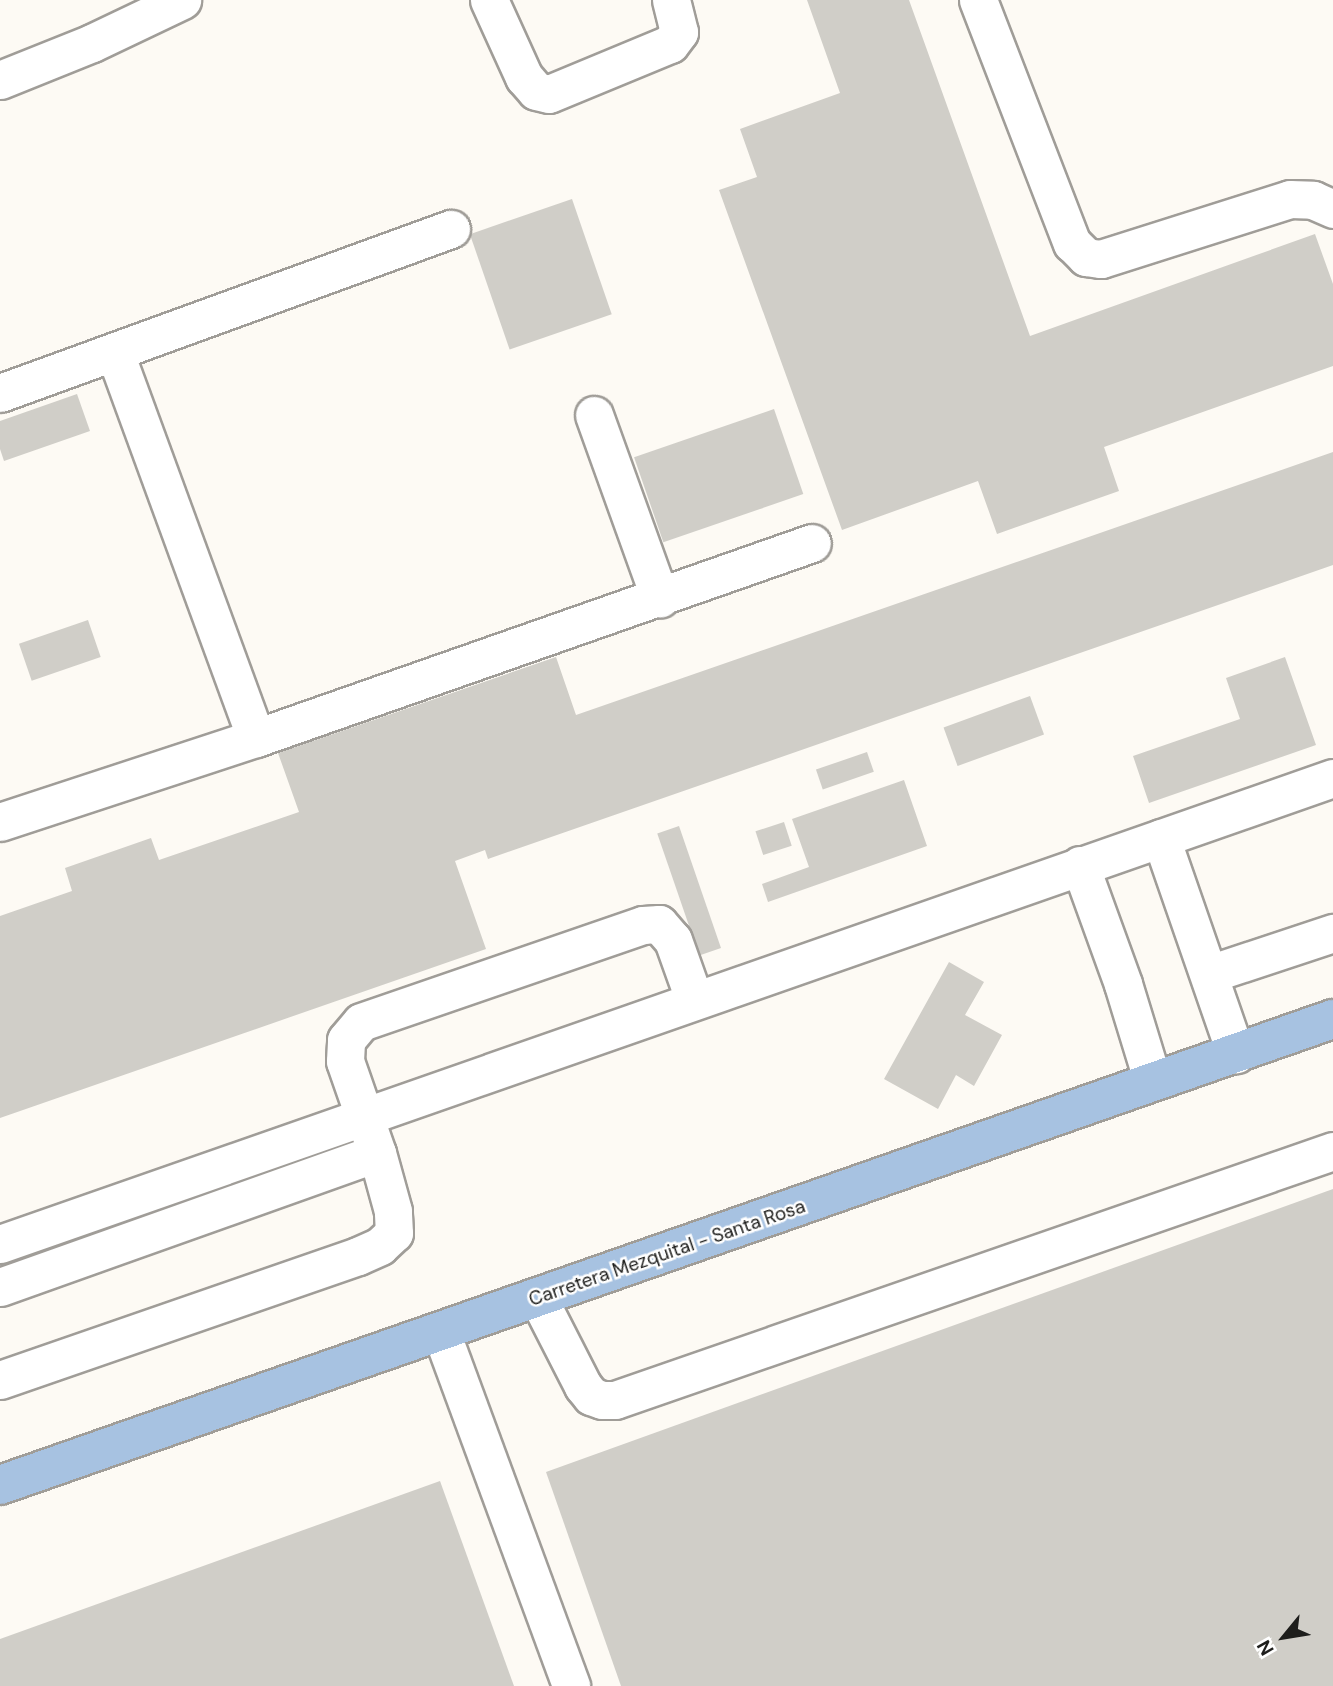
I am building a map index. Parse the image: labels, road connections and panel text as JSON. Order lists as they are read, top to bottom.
{
  "streets": {
    "main road": ["Carretera Mezquital - Santa Rosa"]
  },
  "north": "bottom left"
}
